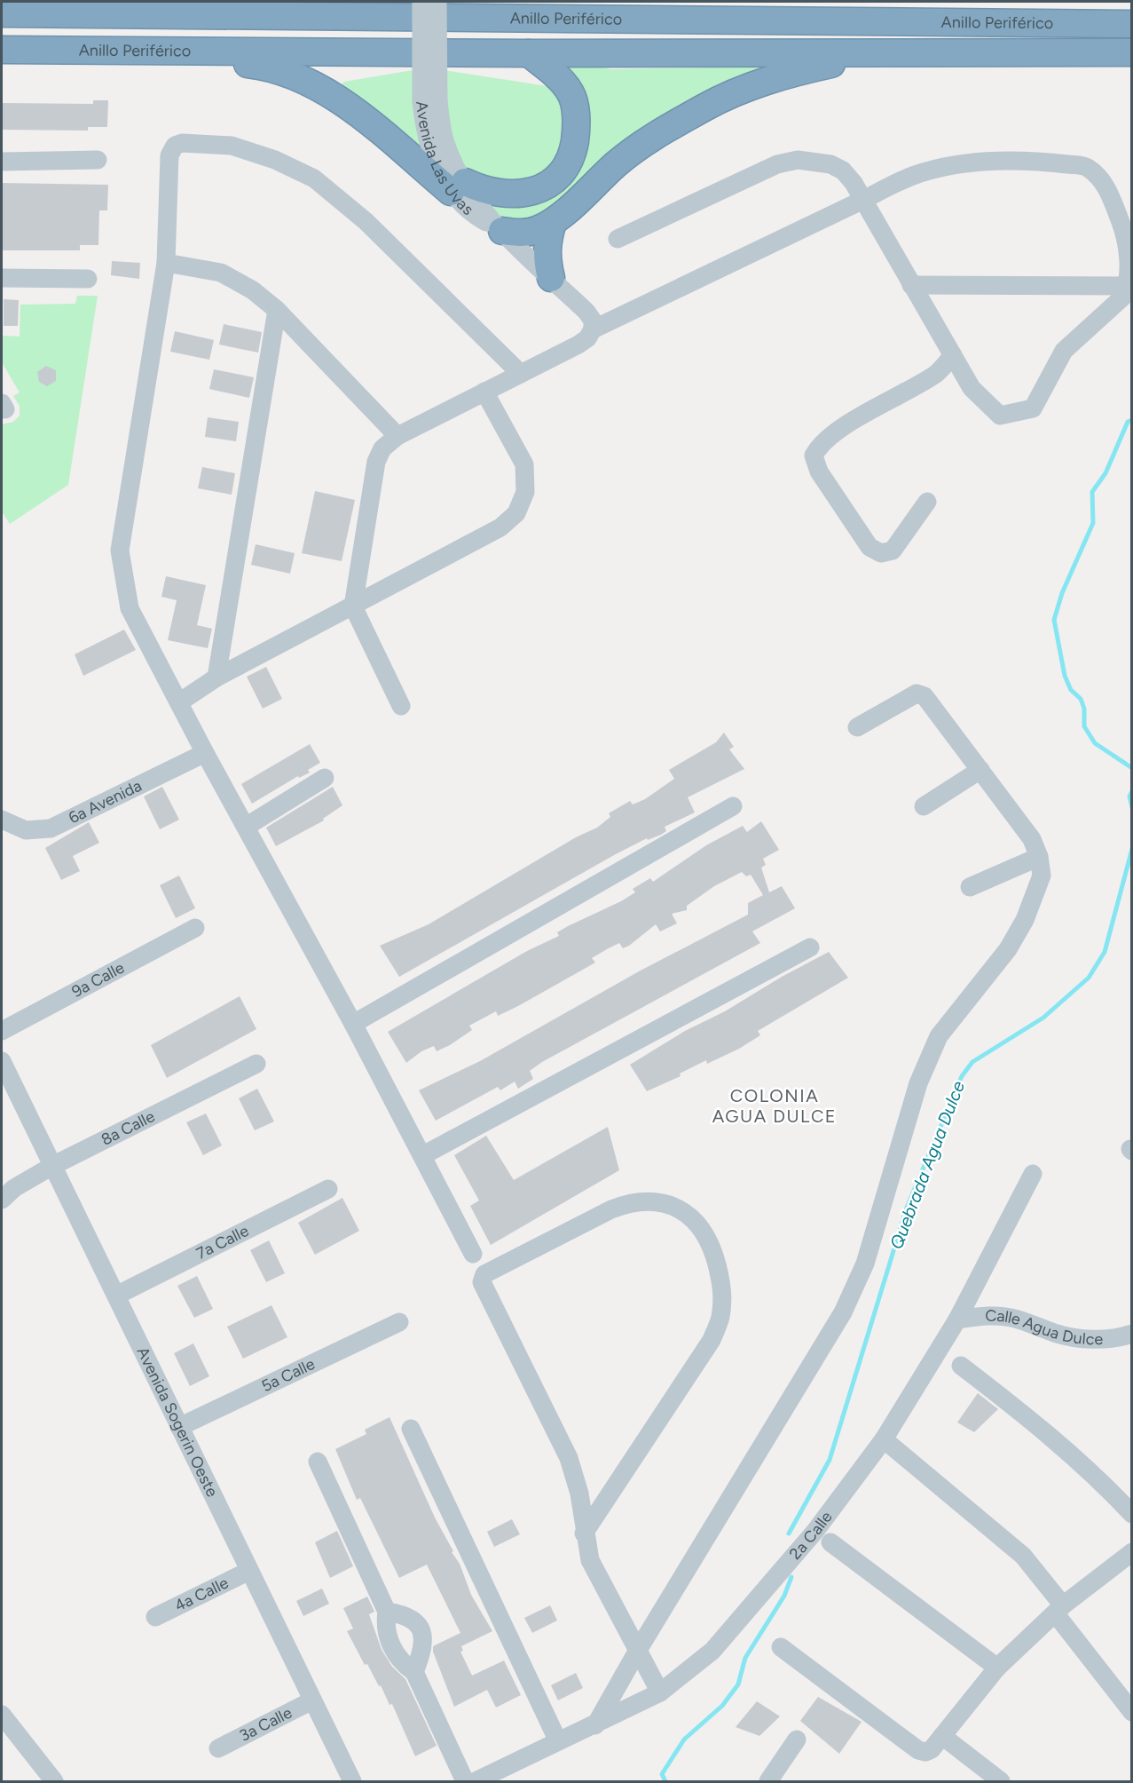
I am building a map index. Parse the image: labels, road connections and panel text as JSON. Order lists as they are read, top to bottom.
{
  "streets": {
    "highway": ["Anillo Periférico"],
    "street": [
      "Avenida Las Uvas",
      "6a Avenida",
      "9a Calle",
      "8a Calle",
      "7a Calle",
      "Calle Agua Dulce",
      "5a Calle",
      "Avenida Sogerin Oeste",
      "2a Calle",
      "4a Calle",
      "3a Calle"
    ]
  },
  "crossings": [
    ["Anillo Periférico", "Avenida Las Uvas"],
    ["8a Calle", "Avenida Sogerin Oeste"],
    ["7a Calle", "Avenida Sogerin Oeste"],
    ["Calle Agua Dulce", "2a Calle"],
    ["5a Calle", "Avenida Sogerin Oeste"],
    ["Avenida Sogerin Oeste", "4a Calle"],
    ["Avenida Sogerin Oeste", "3a Calle"]
  ],
  "districts": ["COLONIA AGUA DULCE"],
  "water": ["Quebrada Agua Dulce"]
}
